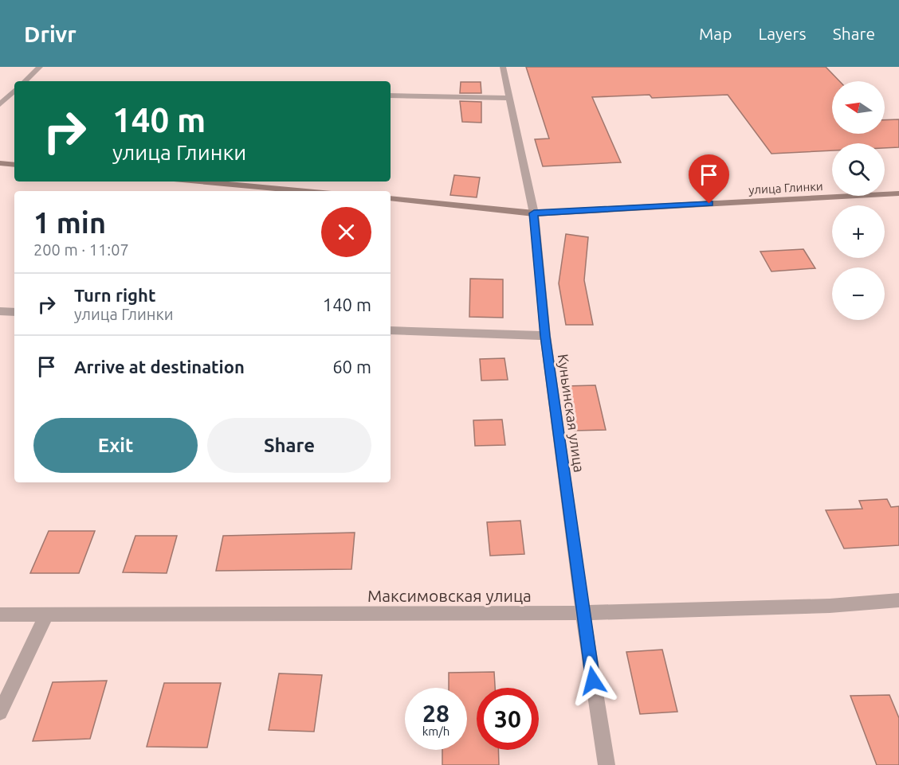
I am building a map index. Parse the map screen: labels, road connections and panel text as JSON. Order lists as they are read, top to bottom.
{
  "streets": {
    "street": ["улица Глинки", "Куньинская улица", "Максимовская улица"]
  },
  "crossings": [
    ["улица Глинки", "Куньинская улица"],
    ["Куньинская улица", "Максимовская улица"]
  ],
  "north": "left",
  "page": {
    "header": "Drivr",
    "nav": ["Map", "Layers", "Share"],
    "map_buttons": ["+", "−"],
    "turn": ["140 m", "улица Глинки"],
    "heading": ["1 min", "200 m · 11:07"],
    "list": [
      {
        "name": "Turn right",
        "note": "улица Глинки",
        "value": "140 m"
      },
      {
        "name": "Arrive at destination",
        "value": "60 m"
      }
    ],
    "buttons": ["Exit", "Share"],
    "speed": "28 km/h",
    "limit": "30"
  }
}
